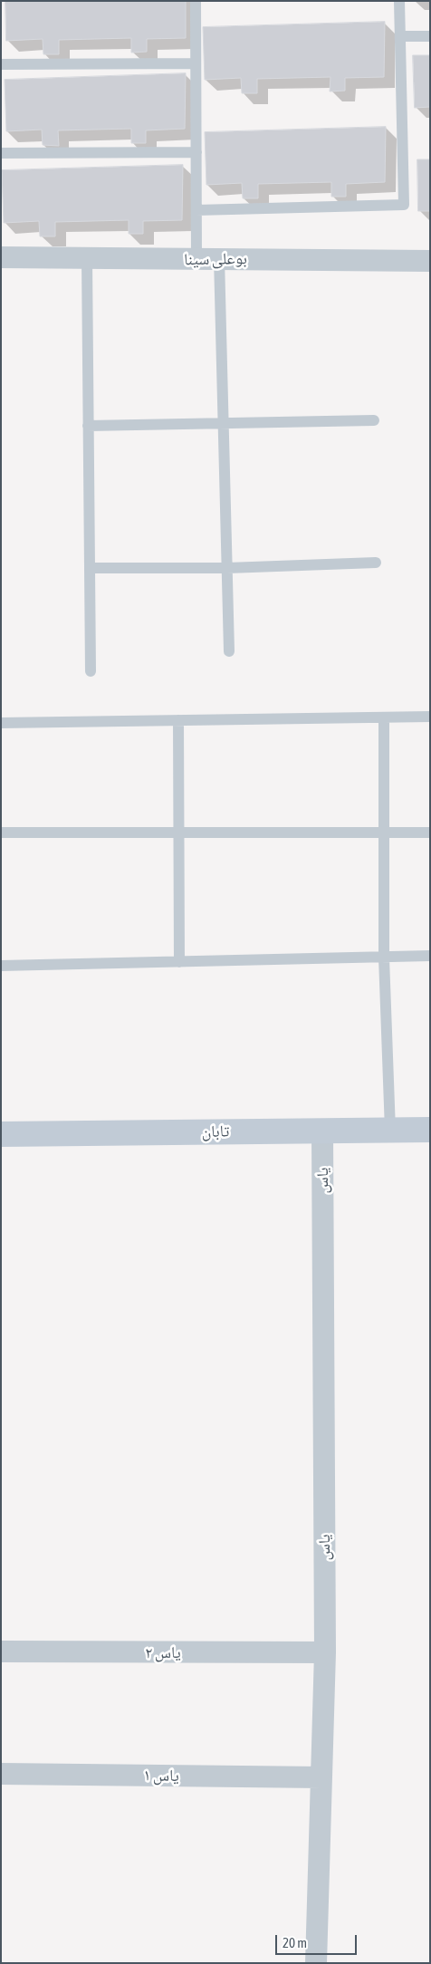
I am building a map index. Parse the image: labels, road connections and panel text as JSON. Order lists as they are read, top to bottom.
{
  "streets": {
    "street": [
      "بوعلی سینا",
      "تابان",
      "یاس",
      "یاس ۲",
      "یاس ۱"
    ]
  },
  "crossings": [
    ["تابان", "یاس"],
    ["یاس", "یاس ۲"],
    ["یاس", "یاس ۱"]
  ],
  "scale_bar": "20 m"
}
